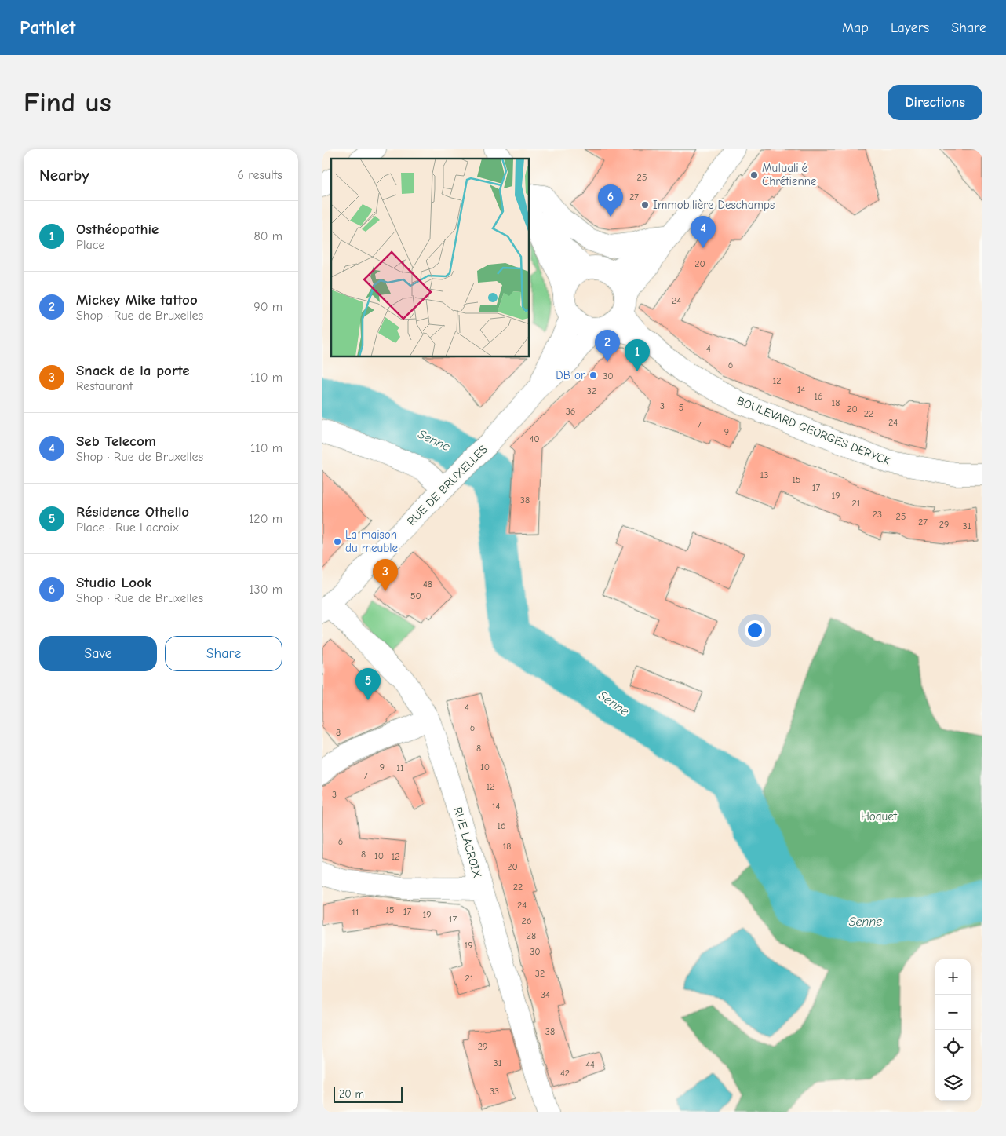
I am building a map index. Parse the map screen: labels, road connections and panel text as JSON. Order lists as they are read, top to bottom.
{
  "streets": {
    "street": ["BOULEVARD GEORGES DERYCK", "RUE DE BRUXELLES", "RUE LACROIX"]
  },
  "crossings": [
    ["BOULEVARD GEORGES DERYCK", "RUE DE BRUXELLES"],
    ["RUE DE BRUXELLES", "RUE LACROIX"]
  ],
  "water": ["Senne"],
  "parks": ["Hoquet"],
  "places": [
    "Mutualité Chrétienne",
    "Immobilière Deschamps",
    "DB or",
    "La maison du meuble"
  ],
  "house_numbers": [
    "25",
    "27",
    "20",
    "24",
    "4",
    "6",
    "30",
    "12",
    "14",
    "32",
    "16",
    "18",
    "3",
    "5",
    "20",
    "36",
    "22",
    "24",
    "7",
    "9",
    "40",
    "13",
    "15",
    "17",
    "19",
    "38",
    "21",
    "23",
    "25",
    "27",
    "29",
    "31",
    "48",
    "50",
    "4",
    "6",
    "8",
    "8",
    "9",
    "10",
    "11",
    "7",
    "12",
    "3",
    "14",
    "16",
    "6",
    "18",
    "8",
    "10",
    "12",
    "20",
    "22",
    "24",
    "15",
    "17",
    "11",
    "19",
    "17",
    "26",
    "28",
    "19",
    "30",
    "32",
    "21",
    "34",
    "38",
    "29",
    "31",
    "44",
    "42",
    "33"
  ],
  "scale_bar": "20 m",
  "page": {
    "header": "Pathlet",
    "nav": ["Map", "Layers", "Share"],
    "buttons": [
      "Directions",
      ["Save", "Share"]
    ],
    "title": "Find us",
    "heading": ["Nearby", "6 results"],
    "pins": [
      "6",
      "4",
      "2",
      "1",
      "3",
      "5"
    ],
    "list": [
      {
        "mark": "1",
        "name": "Osthéopathie",
        "note": "Place",
        "value": "80 m"
      },
      {
        "mark": "2",
        "name": "Mickey Mike tattoo",
        "note": "Shop · Rue de Bruxelles",
        "value": "90 m"
      },
      {
        "mark": "3",
        "name": "Snack de la porte",
        "note": "Restaurant",
        "value": "110 m"
      },
      {
        "mark": "4",
        "name": "Seb Telecom",
        "note": "Shop · Rue de Bruxelles",
        "value": "110 m"
      },
      {
        "mark": "5",
        "name": "Résidence Othello",
        "note": "Place · Rue Lacroix",
        "value": "120 m"
      },
      {
        "mark": "6",
        "name": "Studio Look",
        "note": "Shop · Rue de Bruxelles",
        "value": "130 m"
      }
    ],
    "map_buttons": ["+", "−"],
    "scale": "20 m"
  }
}
